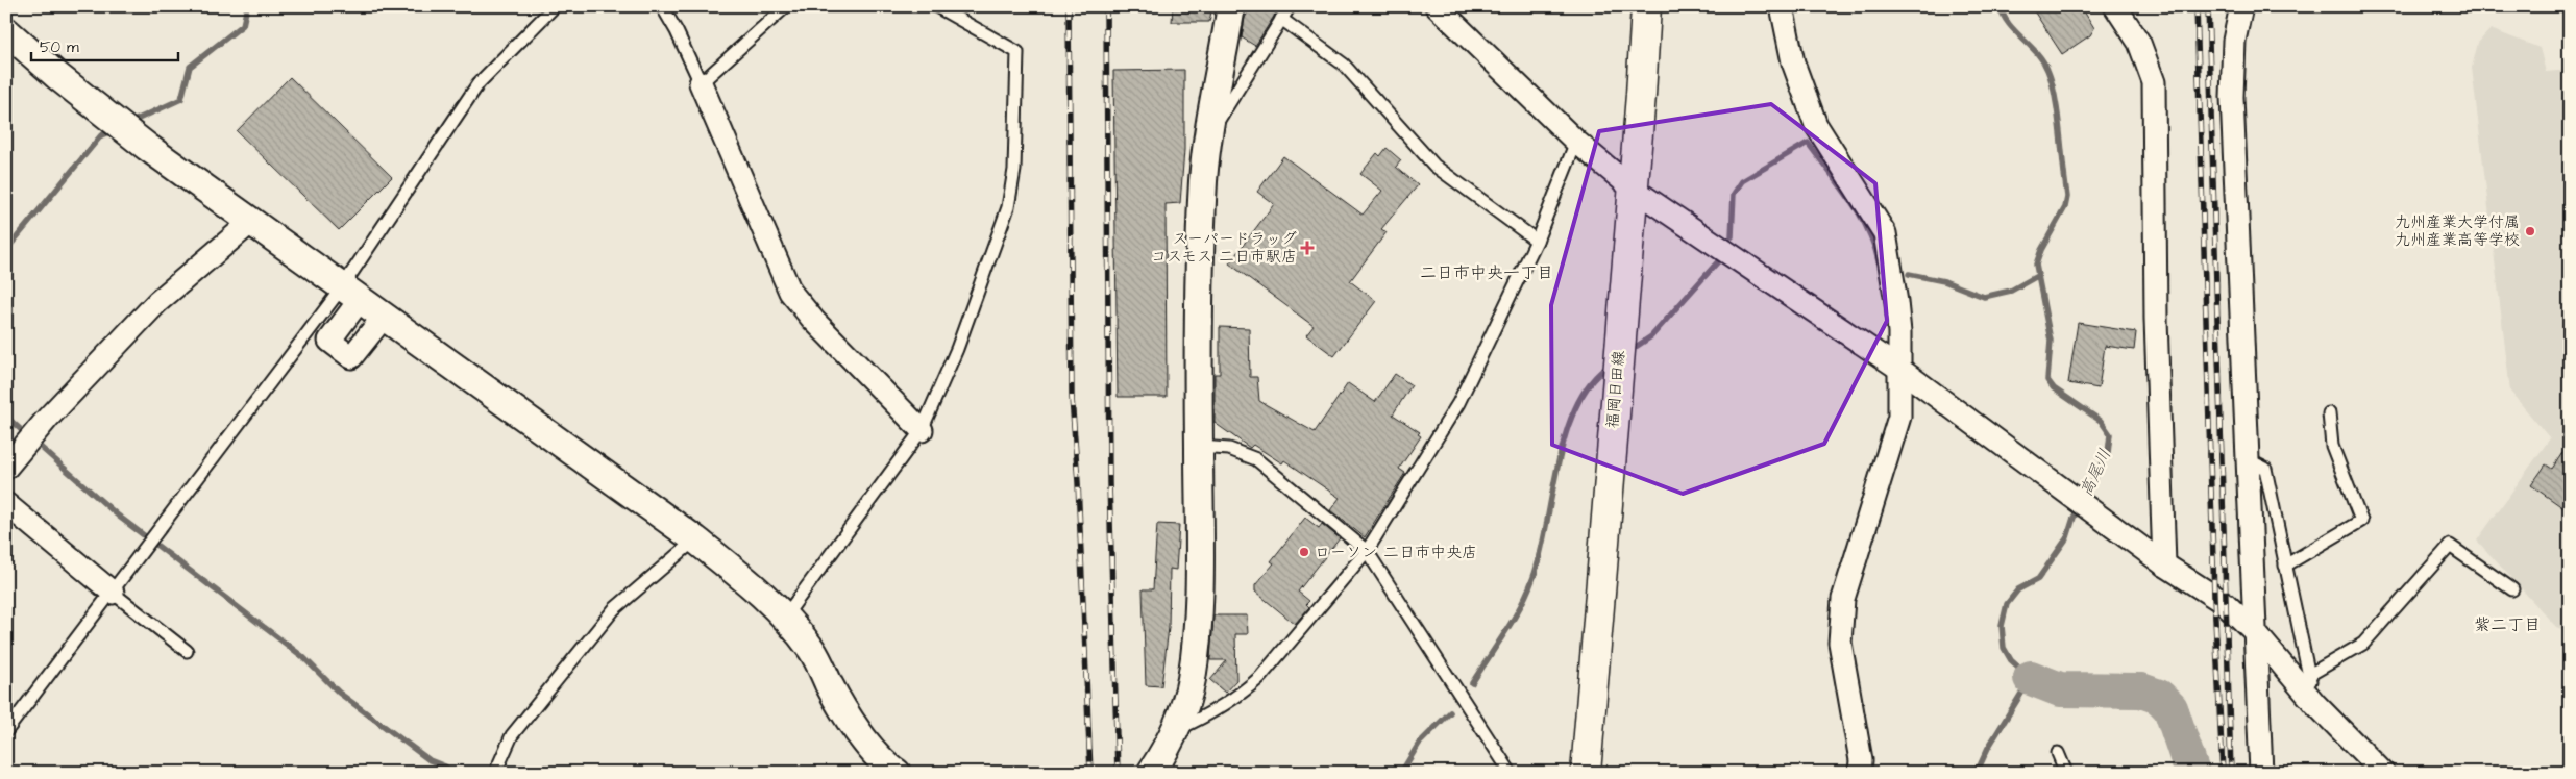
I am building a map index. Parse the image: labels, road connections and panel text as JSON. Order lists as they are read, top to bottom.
{
  "streets": {
    "main road": ["福岡日田線"]
  },
  "districts": ["二日市中央一丁目", "紫二丁目"],
  "water": ["高尾川"],
  "places": {
    "other": ["九州産業大学付属 九州産業高等学校", "ローソン 二日市中央店"],
    "health": ["スーパードラッグ コスモス 二日市駅店"]
  },
  "scale_bar": "50 m"
}
